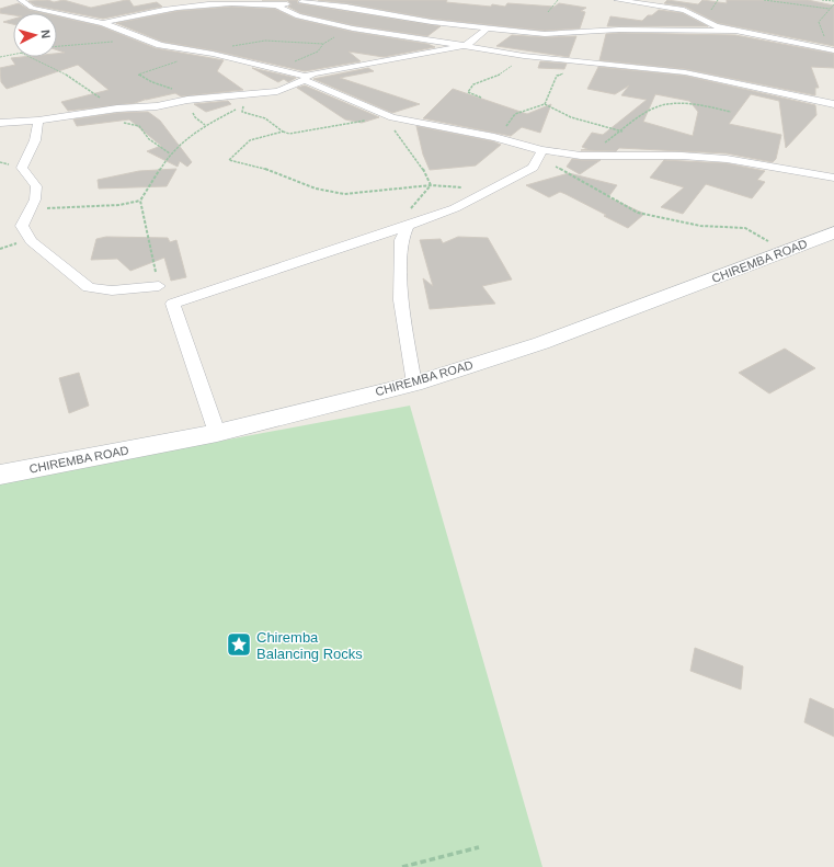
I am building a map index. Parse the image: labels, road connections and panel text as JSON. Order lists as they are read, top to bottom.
{
  "streets": {
    "main road": ["CHIREMBA ROAD"]
  },
  "places": {
    "place": ["Chiremba Balancing Rocks"]
  },
  "north": "right"
}
